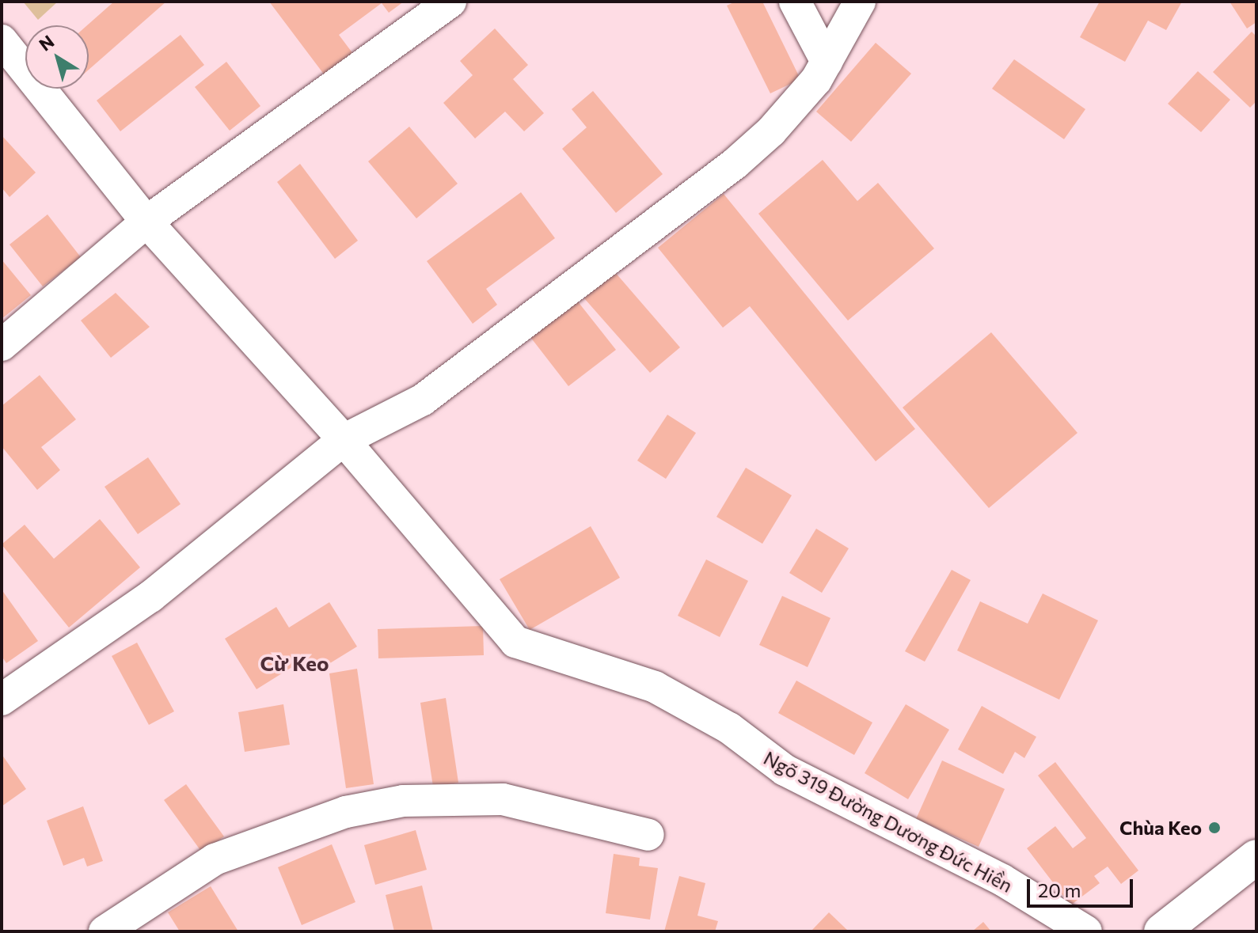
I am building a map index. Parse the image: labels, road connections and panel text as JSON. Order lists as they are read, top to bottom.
{
  "streets": {
    "street": ["Ngõ 319 Đường Dương Đức Hiền"]
  },
  "districts": ["Cừ Keo"],
  "places": ["Chùa Keo"],
  "scale_bar": "20 m",
  "north": "top left"
}
